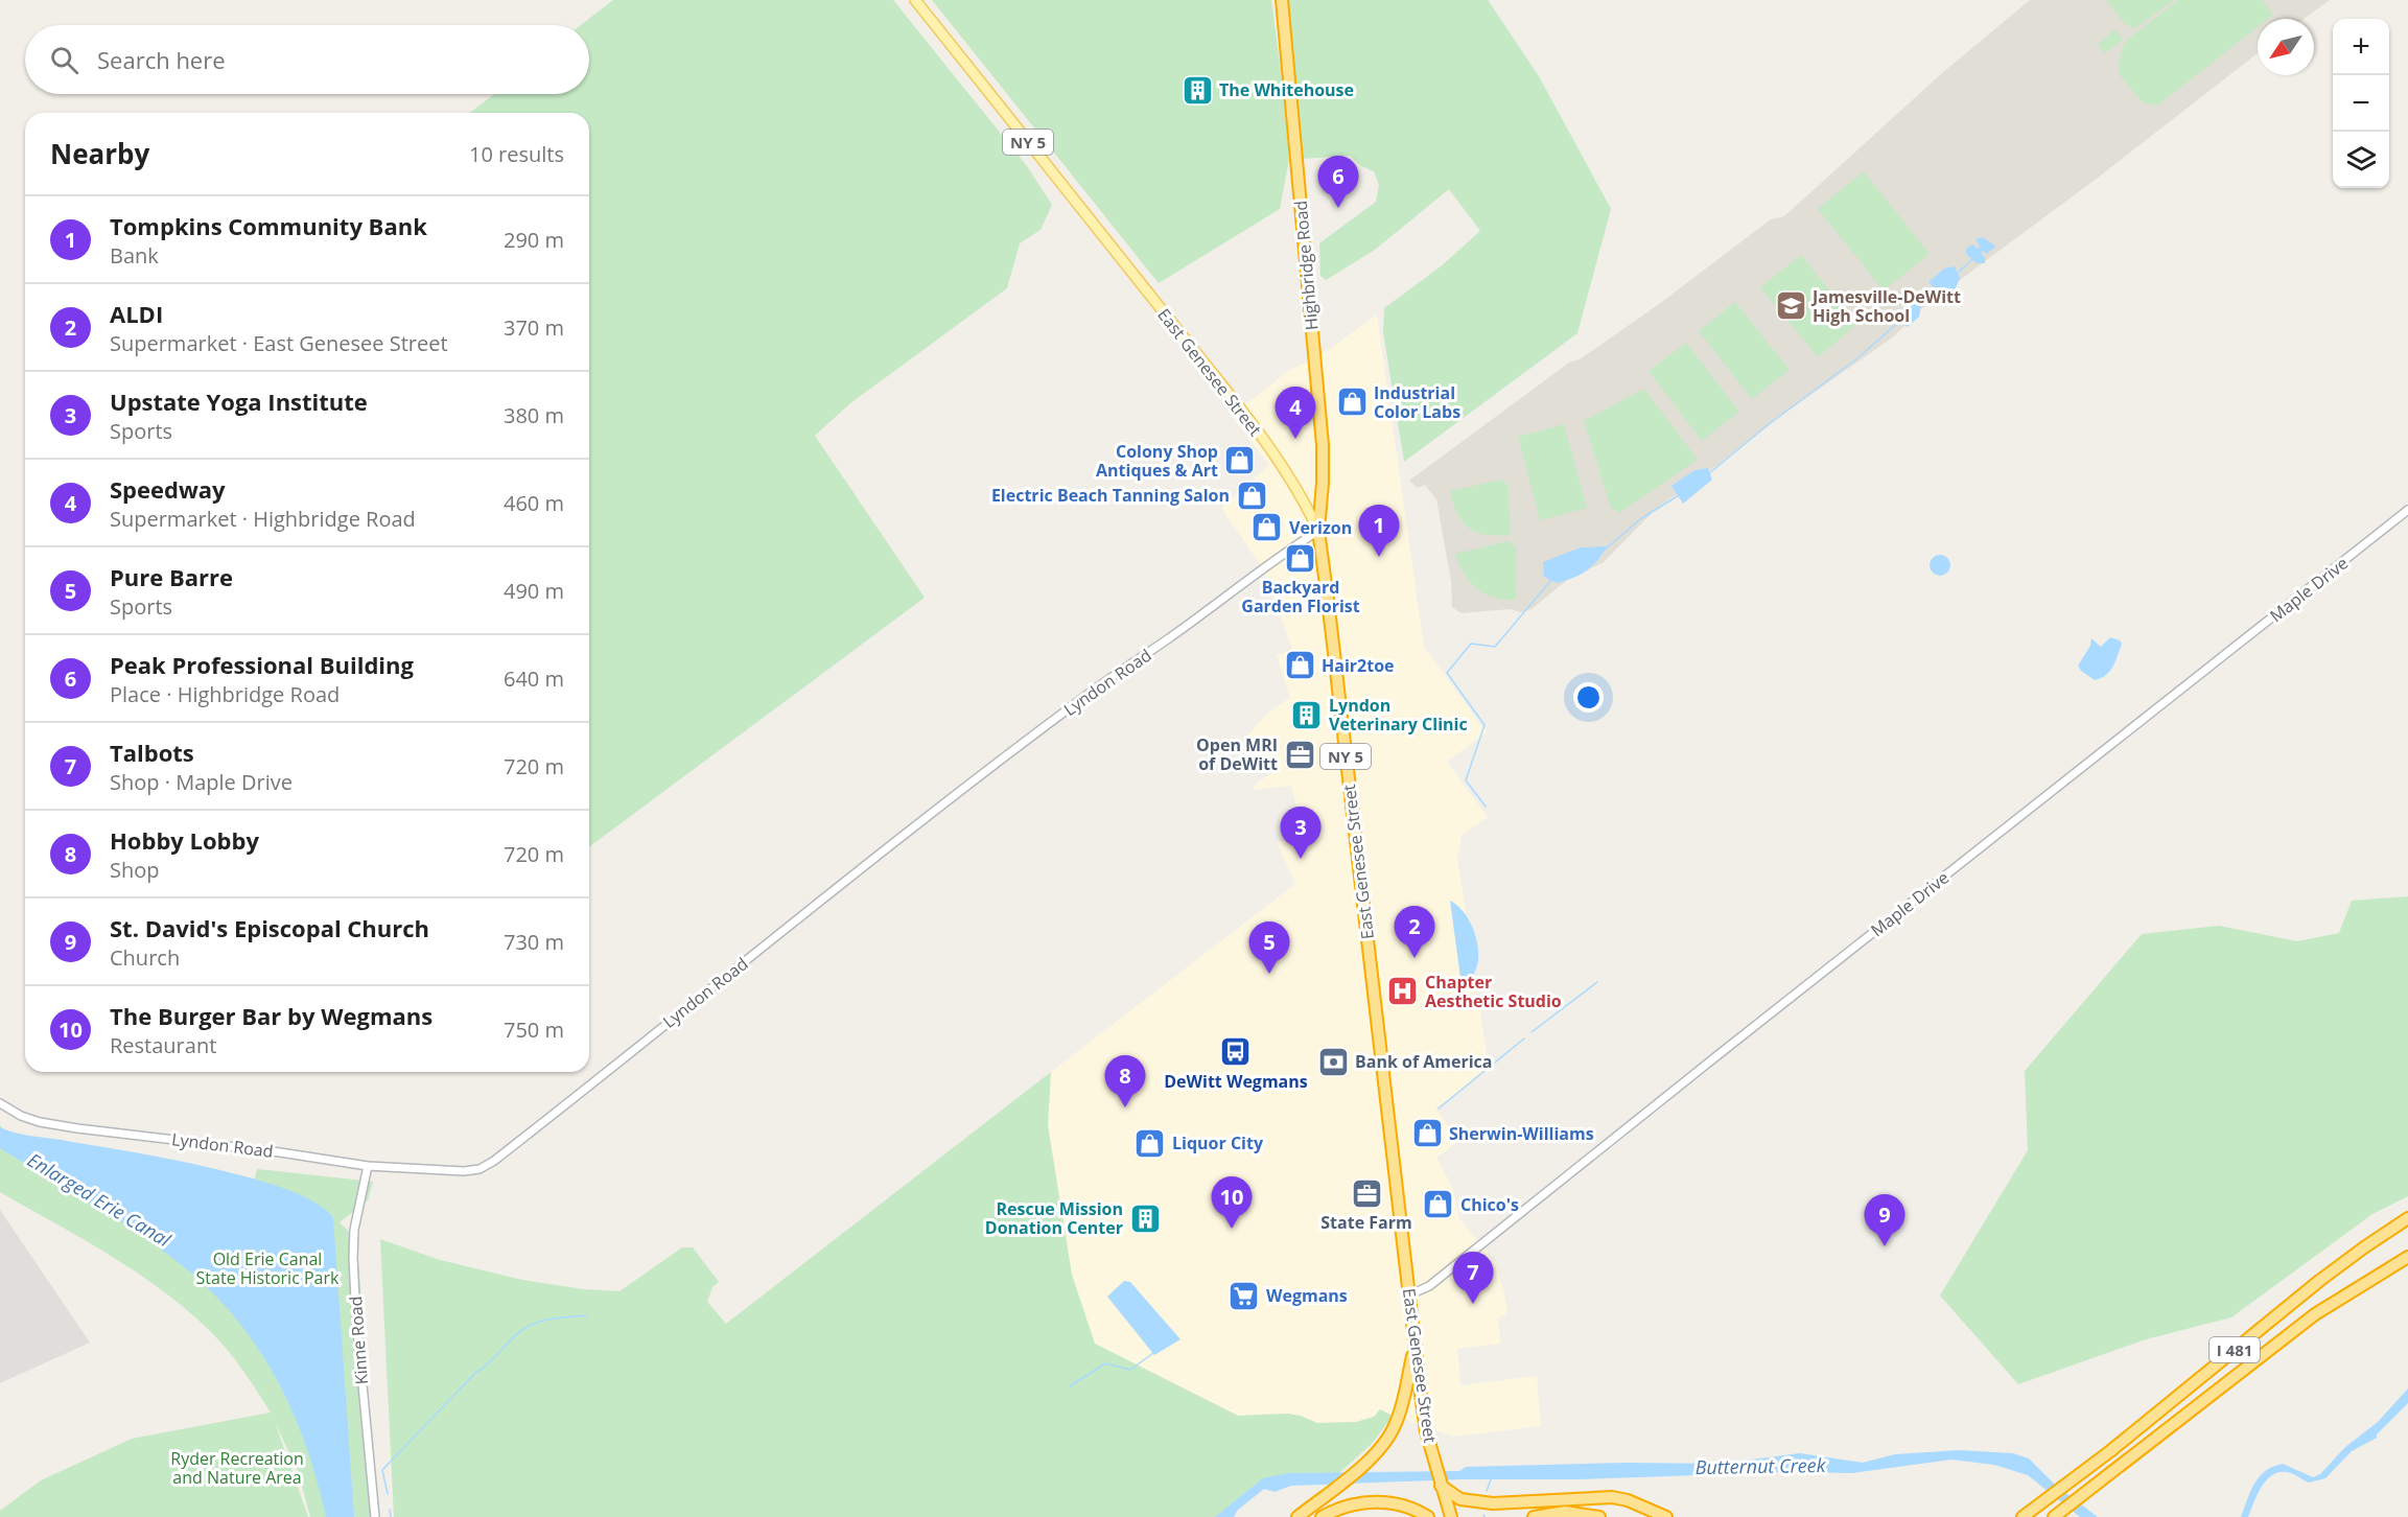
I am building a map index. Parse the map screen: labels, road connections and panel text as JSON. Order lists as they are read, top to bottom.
{
  "streets": {
    "highway": [
      "NY 5",
      "Highbridge Road",
      "East Genesee Street",
      "I 481"
    ],
    "street": ["Maple Drive", "Lyndon Road", "Kinne Road"]
  },
  "crossings": [
    ["Highbridge Road", "East Genesee Street"],
    ["Highbridge Road", "Lyndon Road"],
    ["East Genesee Street", "Maple Drive"],
    ["East Genesee Street", "Lyndon Road"],
    ["Lyndon Road", "Kinne Road"]
  ],
  "water": ["Enlarged Erie Canal", "Butternut Creek"],
  "parks": ["Old Erie Canal State Historic Park", "Ryder Recreation and Nature Area"],
  "places": {
    "building": ["The Whitehouse", "Lyndon Veterinary Clinic", "Rescue Mission Donation Center"],
    "school or university": ["Jamesville-DeWitt High School"],
    "shop": [
      "Industrial Color Labs",
      "Colony Shop Antiques & Art",
      "Electric Beach Tanning Salon",
      "Verizon",
      "Backyard Garden Florist",
      "Hair2toe",
      "Sherwin-Williams",
      "Liquor City",
      "Chico's"
    ],
    "office": ["Open MRI of DeWitt", "State Farm"],
    "hospital": ["Chapter Aesthetic Studio"],
    "bus stop": ["DeWitt Wegmans"],
    "bank": ["Bank of America"],
    "supermarket": ["Wegmans"]
  },
  "north": "bottom left",
  "page": {
    "map_buttons": ["+", "−"],
    "search": "Search here",
    "heading": ["Nearby", "10 results"],
    "pins": [
      "6",
      "4",
      "1",
      "3",
      "2",
      "5",
      "8",
      "10",
      "9",
      "7"
    ],
    "list": [
      {
        "mark": "1",
        "name": "Tompkins Community Bank",
        "note": "Bank",
        "value": "290 m"
      },
      {
        "mark": "2",
        "name": "ALDI",
        "note": "Supermarket · East Genesee Street",
        "value": "370 m"
      },
      {
        "mark": "3",
        "name": "Upstate Yoga Institute",
        "note": "Sports",
        "value": "380 m"
      },
      {
        "mark": "4",
        "name": "Speedway",
        "note": "Supermarket · Highbridge Road",
        "value": "460 m"
      },
      {
        "mark": "5",
        "name": "Pure Barre",
        "note": "Sports",
        "value": "490 m"
      },
      {
        "mark": "6",
        "name": "Peak Professional Building",
        "note": "Place · Highbridge Road",
        "value": "640 m"
      },
      {
        "mark": "7",
        "name": "Talbots",
        "note": "Shop · Maple Drive",
        "value": "720 m"
      },
      {
        "mark": "8",
        "name": "Hobby Lobby",
        "note": "Shop",
        "value": "720 m"
      },
      {
        "mark": "9",
        "name": "St. David's Episcopal Church",
        "note": "Church",
        "value": "730 m"
      },
      {
        "mark": "10",
        "name": "The Burger Bar by Wegmans",
        "note": "Restaurant",
        "value": "750 m"
      }
    ]
  }
}
